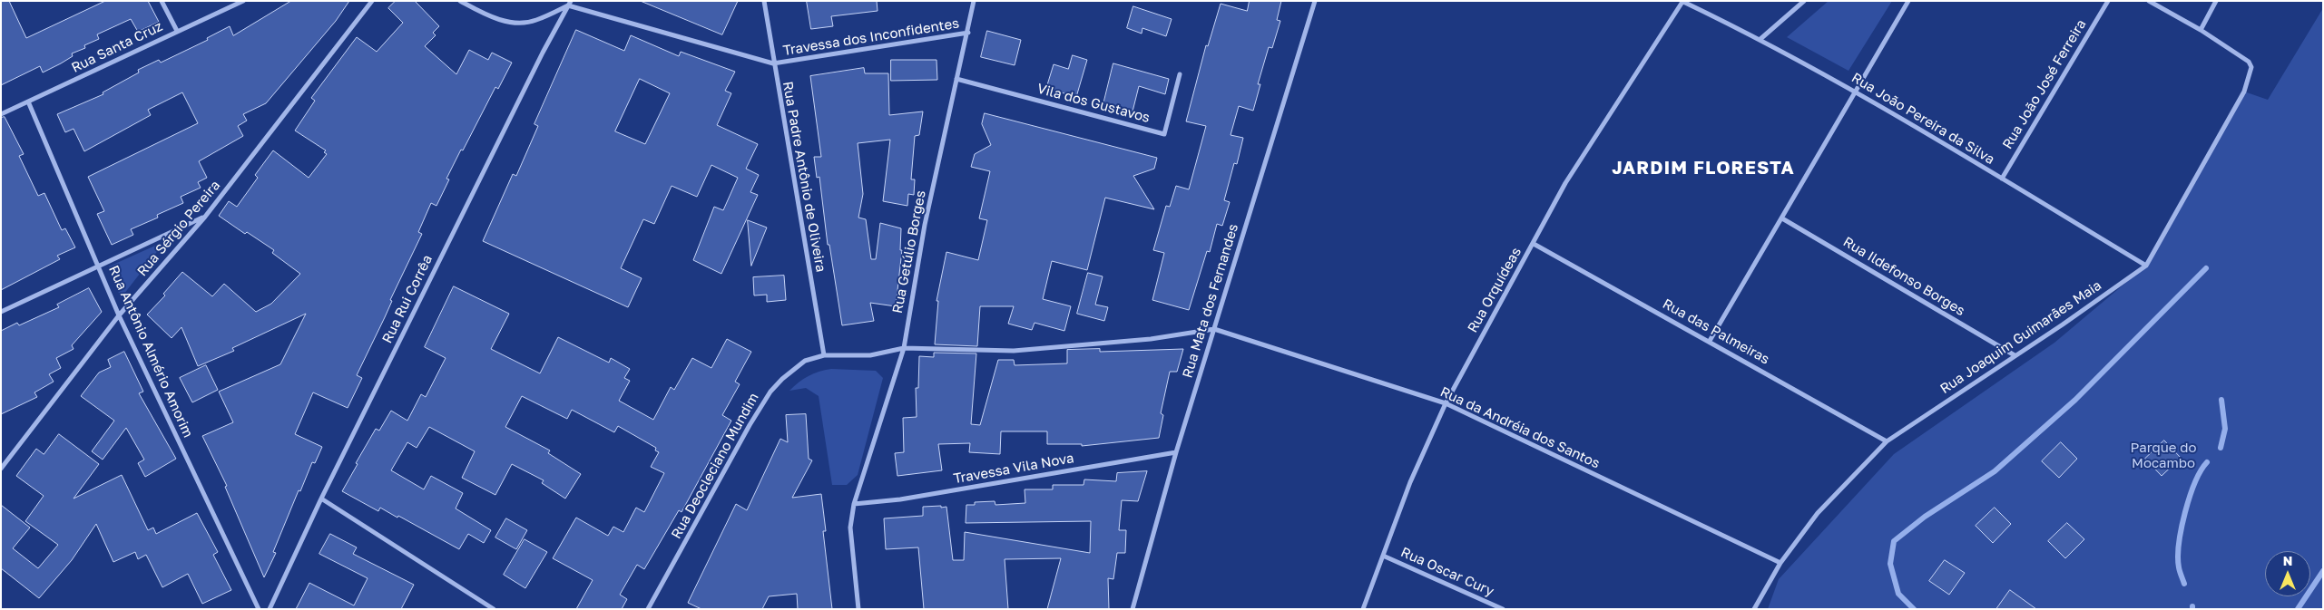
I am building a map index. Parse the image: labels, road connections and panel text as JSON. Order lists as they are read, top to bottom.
{
  "streets": {
    "street": [
      "Travessa dos Inconfidentes",
      "Rua Santa Cruz",
      "Rua João José Ferreira",
      "Vila dos Gustavos",
      "Rua João Pereira da Silva",
      "Rua Padre Antônio de Oliveira",
      "Rua Sérgio Pereira",
      "Rua Getúlio Borges",
      "Rua Ildefonso Borges",
      "Rua Orquídeas",
      "Rua Rui Corrêa",
      "Rua Mata dos Fernandes",
      "Rua das Palmeiras",
      "Rua Joaquim Guimarães Maia",
      "Rua Antônio Almério Amorim",
      "Rua da Andréia dos Santos",
      "Rua Deocleciano Mundim",
      "Travessa Vila Nova",
      "Rua Oscar Cury"
    ]
  },
  "crossings": [
    ["Travessa dos Inconfidentes", "Rua Padre Antônio de Oliveira"],
    ["Travessa dos Inconfidentes", "Rua Getúlio Borges"],
    ["Travessa dos Inconfidentes", "Rua Rui Corrêa"],
    ["Rua Santa Cruz", "Rua Antônio Almério Amorim"],
    ["Rua João José Ferreira", "Rua João Pereira da Silva"],
    ["Vila dos Gustavos", "Rua Getúlio Borges"],
    ["Rua João Pereira da Silva", "Rua Orquídeas"],
    ["Rua João Pereira da Silva", "Rua Joaquim Guimarães Maia"],
    ["Rua Padre Antônio de Oliveira", "Rua Deocleciano Mundim"],
    ["Rua Sérgio Pereira", "Rua Antônio Almério Amorim"],
    ["Rua Getúlio Borges", "Rua Deocleciano Mundim"],
    ["Rua Getúlio Borges", "Travessa Vila Nova"],
    ["Rua Ildefonso Borges", "Rua Joaquim Guimarães Maia"],
    ["Rua Orquídeas", "Rua das Palmeiras"],
    ["Rua Orquídeas", "Rua da Andréia dos Santos"],
    ["Rua Orquídeas", "Rua Oscar Cury"],
    ["Rua Mata dos Fernandes", "Rua da Andréia dos Santos"],
    ["Rua Mata dos Fernandes", "Rua Deocleciano Mundim"],
    ["Rua Mata dos Fernandes", "Travessa Vila Nova"],
    ["Rua das Palmeiras", "Rua Joaquim Guimarães Maia"],
    ["Rua Joaquim Guimarães Maia", "Rua da Andréia dos Santos"],
    ["Rua da Andréia dos Santos", "Rua Deocleciano Mundim"]
  ],
  "districts": ["JARDIM FLORESTA"],
  "parks": ["Parque do Mocambo"],
  "north": "top"
}
